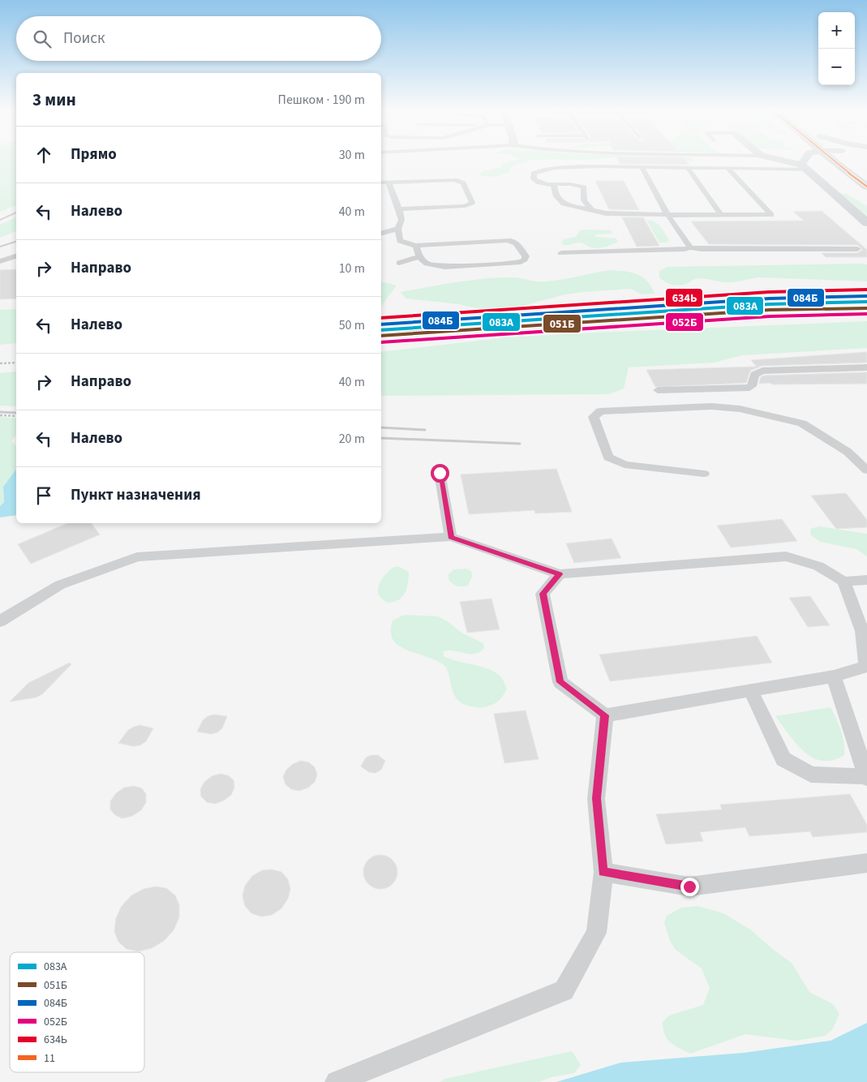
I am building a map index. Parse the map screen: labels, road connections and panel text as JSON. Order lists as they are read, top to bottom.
{
  "lines": [
    "transit line 11",
    "transit line 634Ь",
    "transit line 084Б",
    "transit line 083А",
    "transit line 051Б",
    "transit line 052Б"
  ],
  "legend": [
    "083А",
    "051Б",
    "084Б",
    "052Б",
    "634Ь",
    "11"
  ],
  "page": {
    "map_buttons": ["+", "−"],
    "search": "Поиск",
    "heading": ["3 мин", "Пешком · 190 m"],
    "list": [
      ["Прямо", "30 m"],
      ["Налево", "40 m"],
      ["Направо", "10 m"],
      ["Налево", "50 m"],
      ["Направо", "40 m"],
      ["Налево", "20 m"],
      "Пункт назначения"
    ]
  }
}
